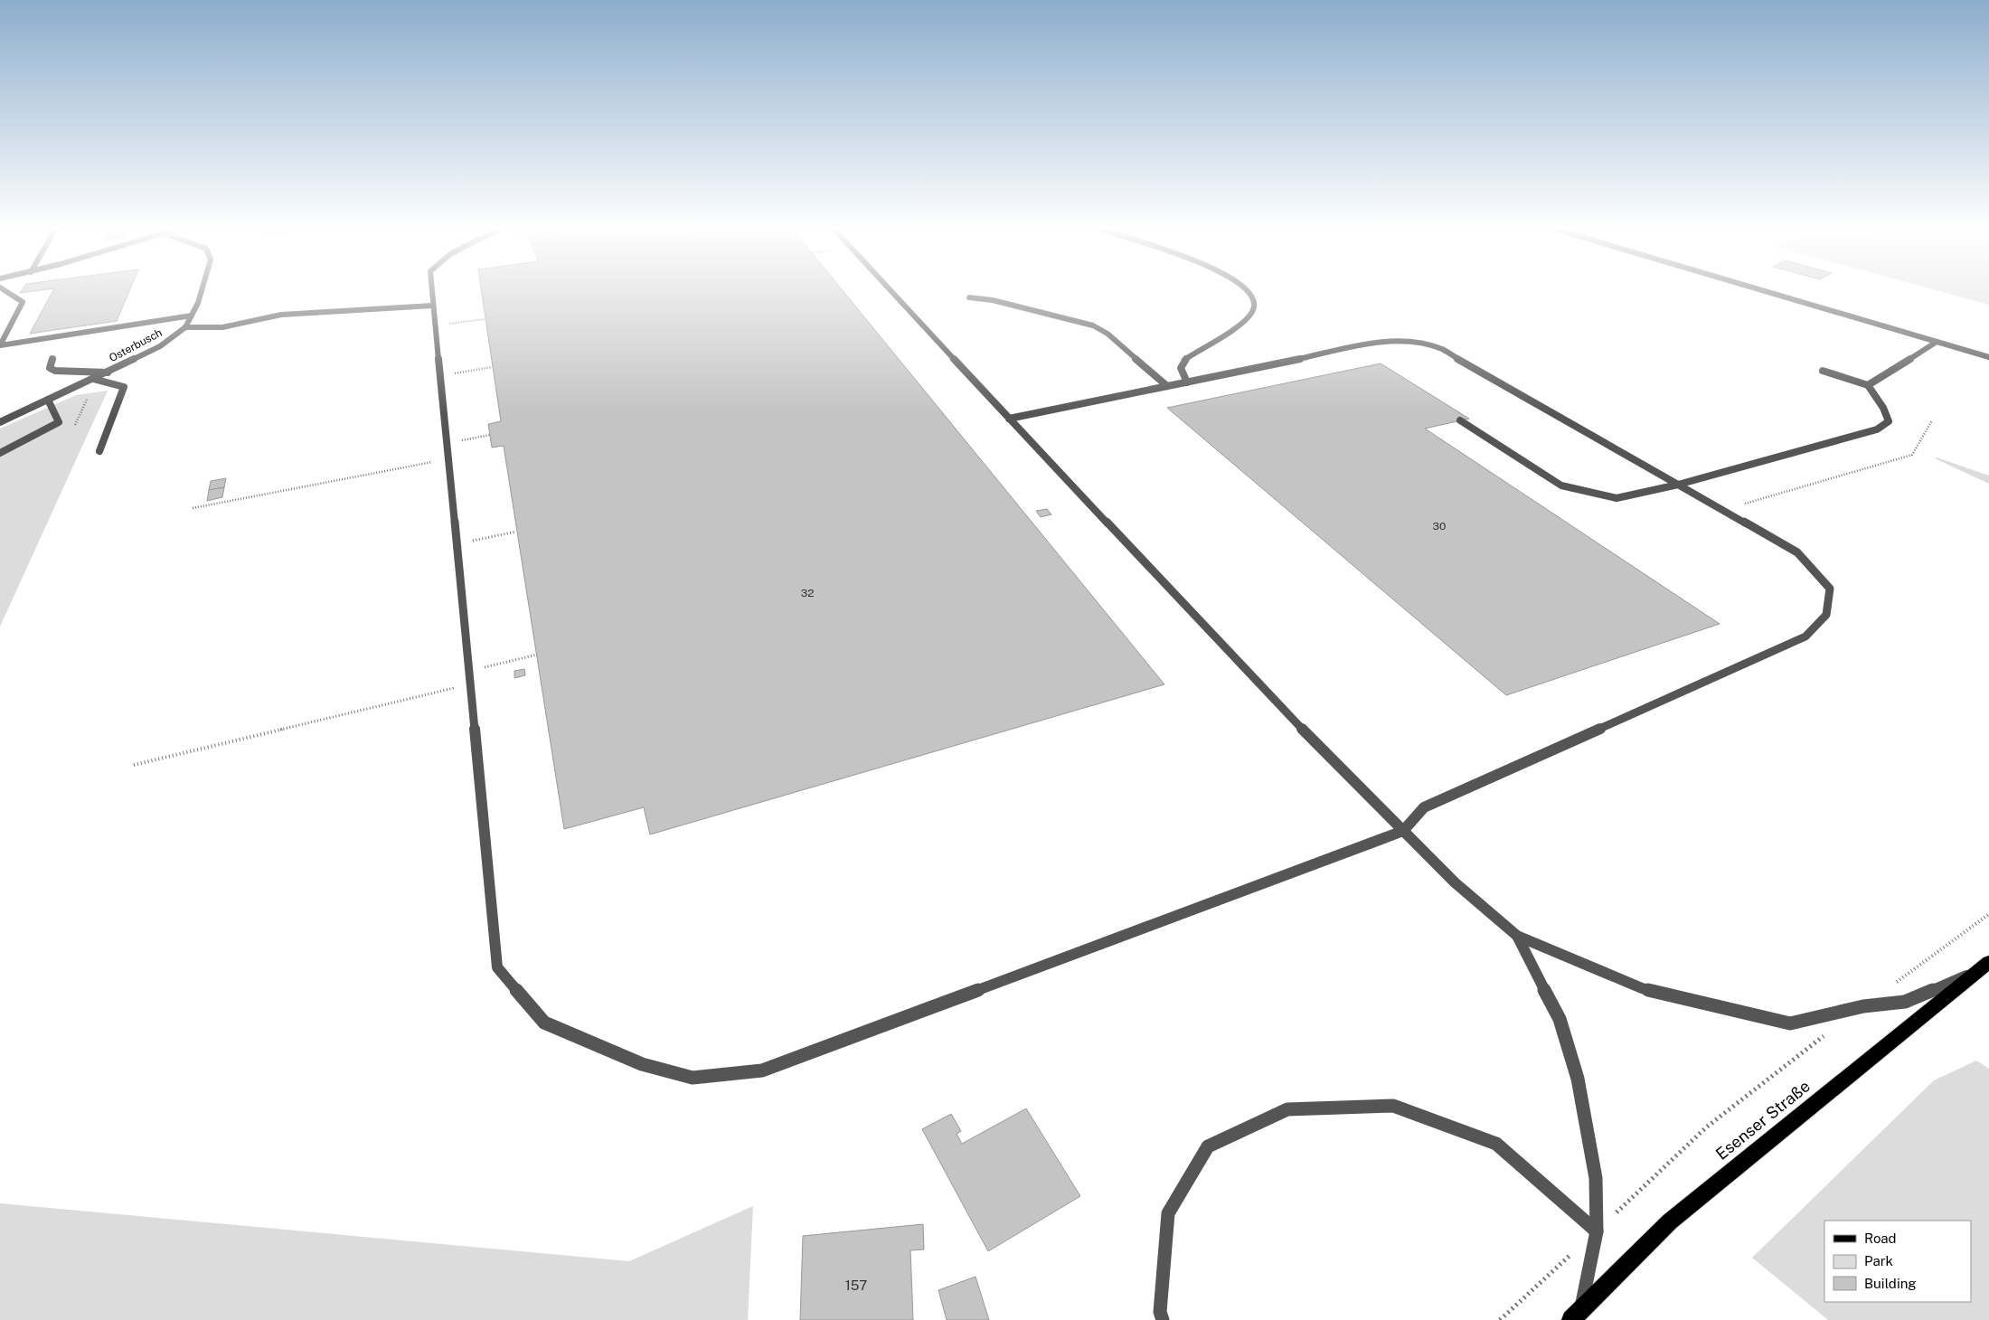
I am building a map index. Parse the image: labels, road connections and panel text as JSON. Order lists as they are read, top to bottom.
{
  "streets": {
    "main road": ["Esenser Straße"],
    "street": ["Osterbusch"]
  },
  "house_numbers": ["30", "32", "157"],
  "legend": ["Road", "Park", "Building"]
}
